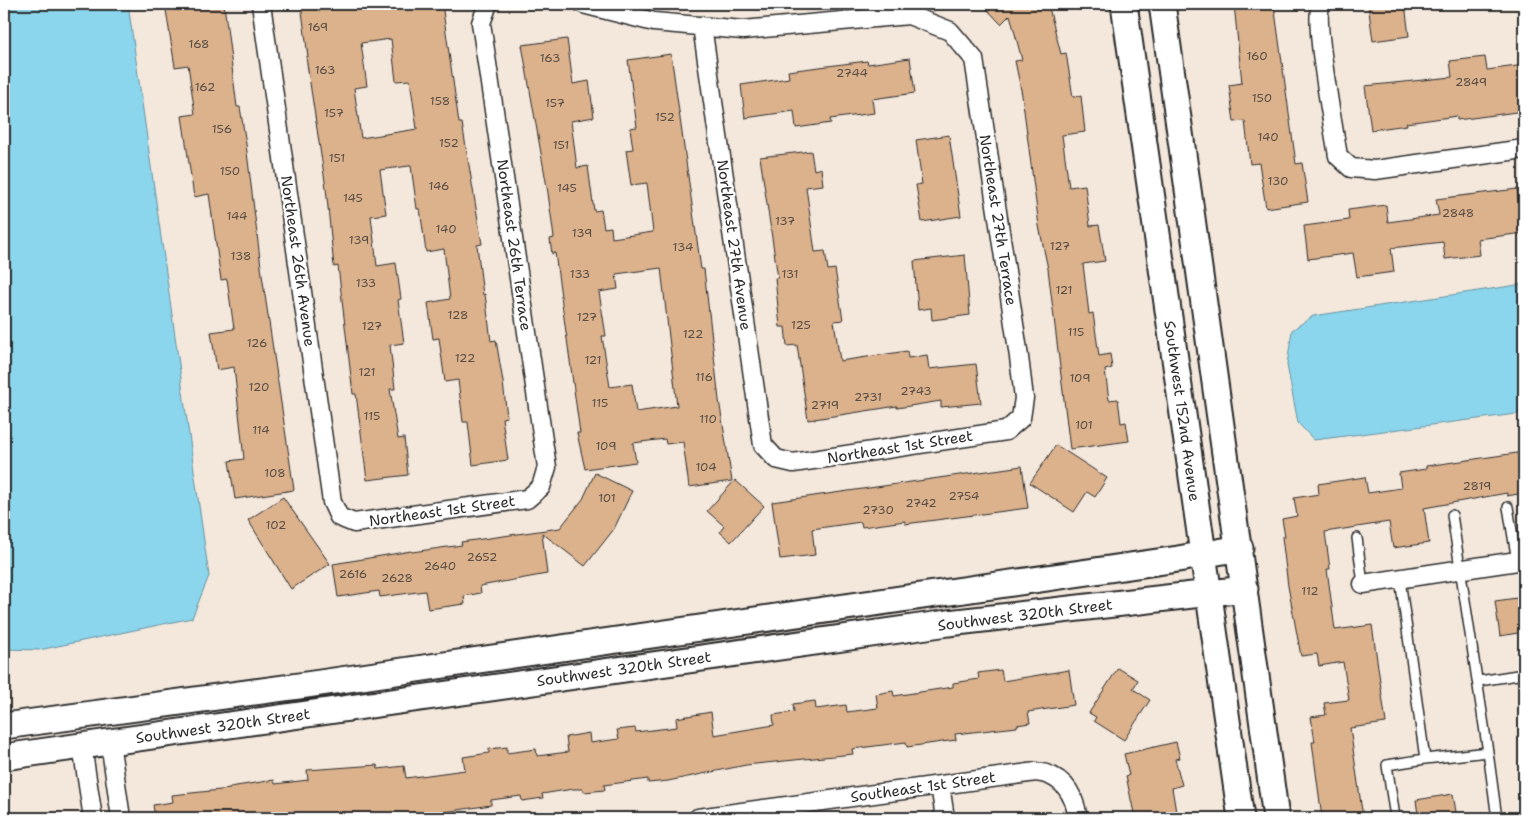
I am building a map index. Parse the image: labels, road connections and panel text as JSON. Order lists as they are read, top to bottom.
{
  "streets": {
    "street": [
      "Northeast 27th Terrace",
      "Northeast 26th Terrace",
      "Northeast 27th Avenue",
      "Northeast 26th Avenue",
      "Southwest 152nd Avenue",
      "Northeast 1st Street",
      "Southwest 320th Street",
      "Southeast 1st Street"
    ]
  },
  "crossings": [
    ["Northeast 27th Terrace", "Northeast 27th Avenue"],
    ["Northeast 27th Terrace", "Northeast 1st Street"],
    ["Northeast 26th Terrace", "Northeast 1st Street"],
    ["Northeast 27th Avenue", "Northeast 1st Street"],
    ["Northeast 26th Avenue", "Northeast 1st Street"],
    ["Southwest 152nd Avenue", "Southwest 320th Street"]
  ],
  "house_numbers": [
    "169",
    "168",
    "160",
    "163",
    "163",
    "2744",
    "2849",
    "162",
    "150",
    "158",
    "157",
    "157",
    "152",
    "156",
    "140",
    "152",
    "151",
    "151",
    "150",
    "130",
    "146",
    "145",
    "145",
    "2848",
    "144",
    "137",
    "140",
    "139",
    "139",
    "127",
    "134",
    "138",
    "133",
    "131",
    "133",
    "121",
    "128",
    "127",
    "125",
    "127",
    "115",
    "122",
    "126",
    "122",
    "121",
    "121",
    "116",
    "109",
    "120",
    "2743",
    "2731",
    "115",
    "2719",
    "115",
    "110",
    "101",
    "114",
    "109",
    "104",
    "108",
    "2819",
    "2754",
    "101",
    "2742",
    "2730",
    "102",
    "2652",
    "2640",
    "2616",
    "2628",
    "112"
  ]
}
